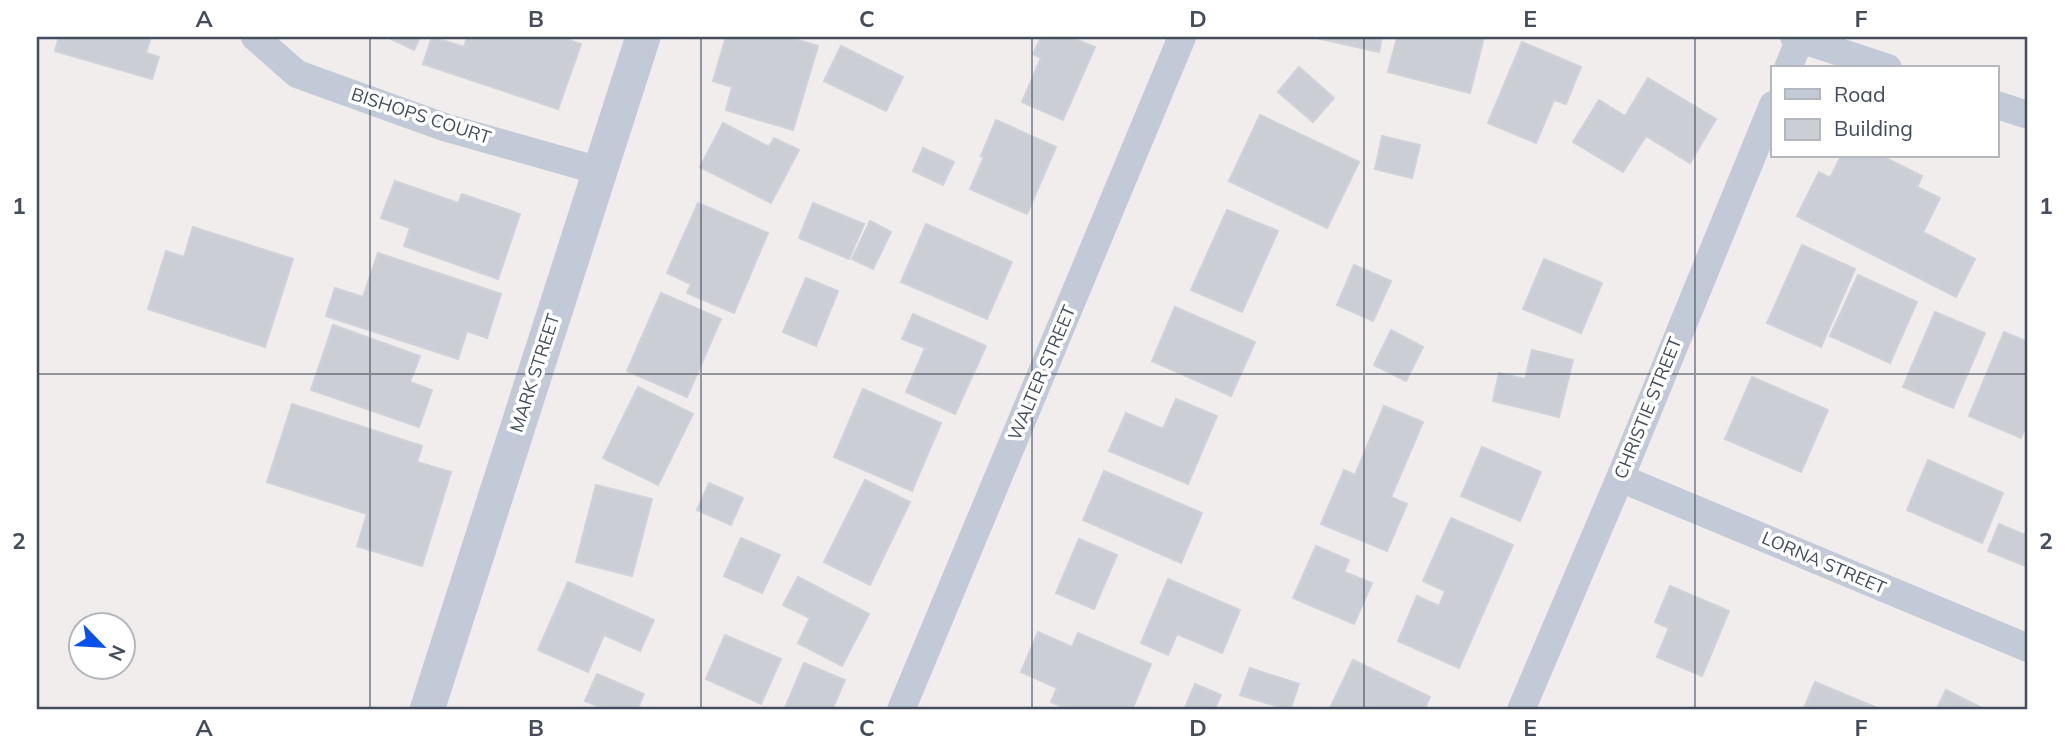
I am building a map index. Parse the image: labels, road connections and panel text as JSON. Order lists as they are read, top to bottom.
{
  "streets": {
    "street": [
      "BISHOPS COURT",
      "MARK STREET",
      "WALTER STREET",
      "CHRISTIE STREET",
      "LORNA STREET"
    ]
  },
  "crossings": [
    ["BISHOPS COURT", "MARK STREET"],
    ["CHRISTIE STREET", "LORNA STREET"]
  ],
  "legend": ["Road", "Building"],
  "north": "bottom right",
  "grid": {
    "columns": [
      "A",
      "B",
      "C",
      "D",
      "E",
      "F"
    ],
    "rows": ["1", "2"]
  }
}
